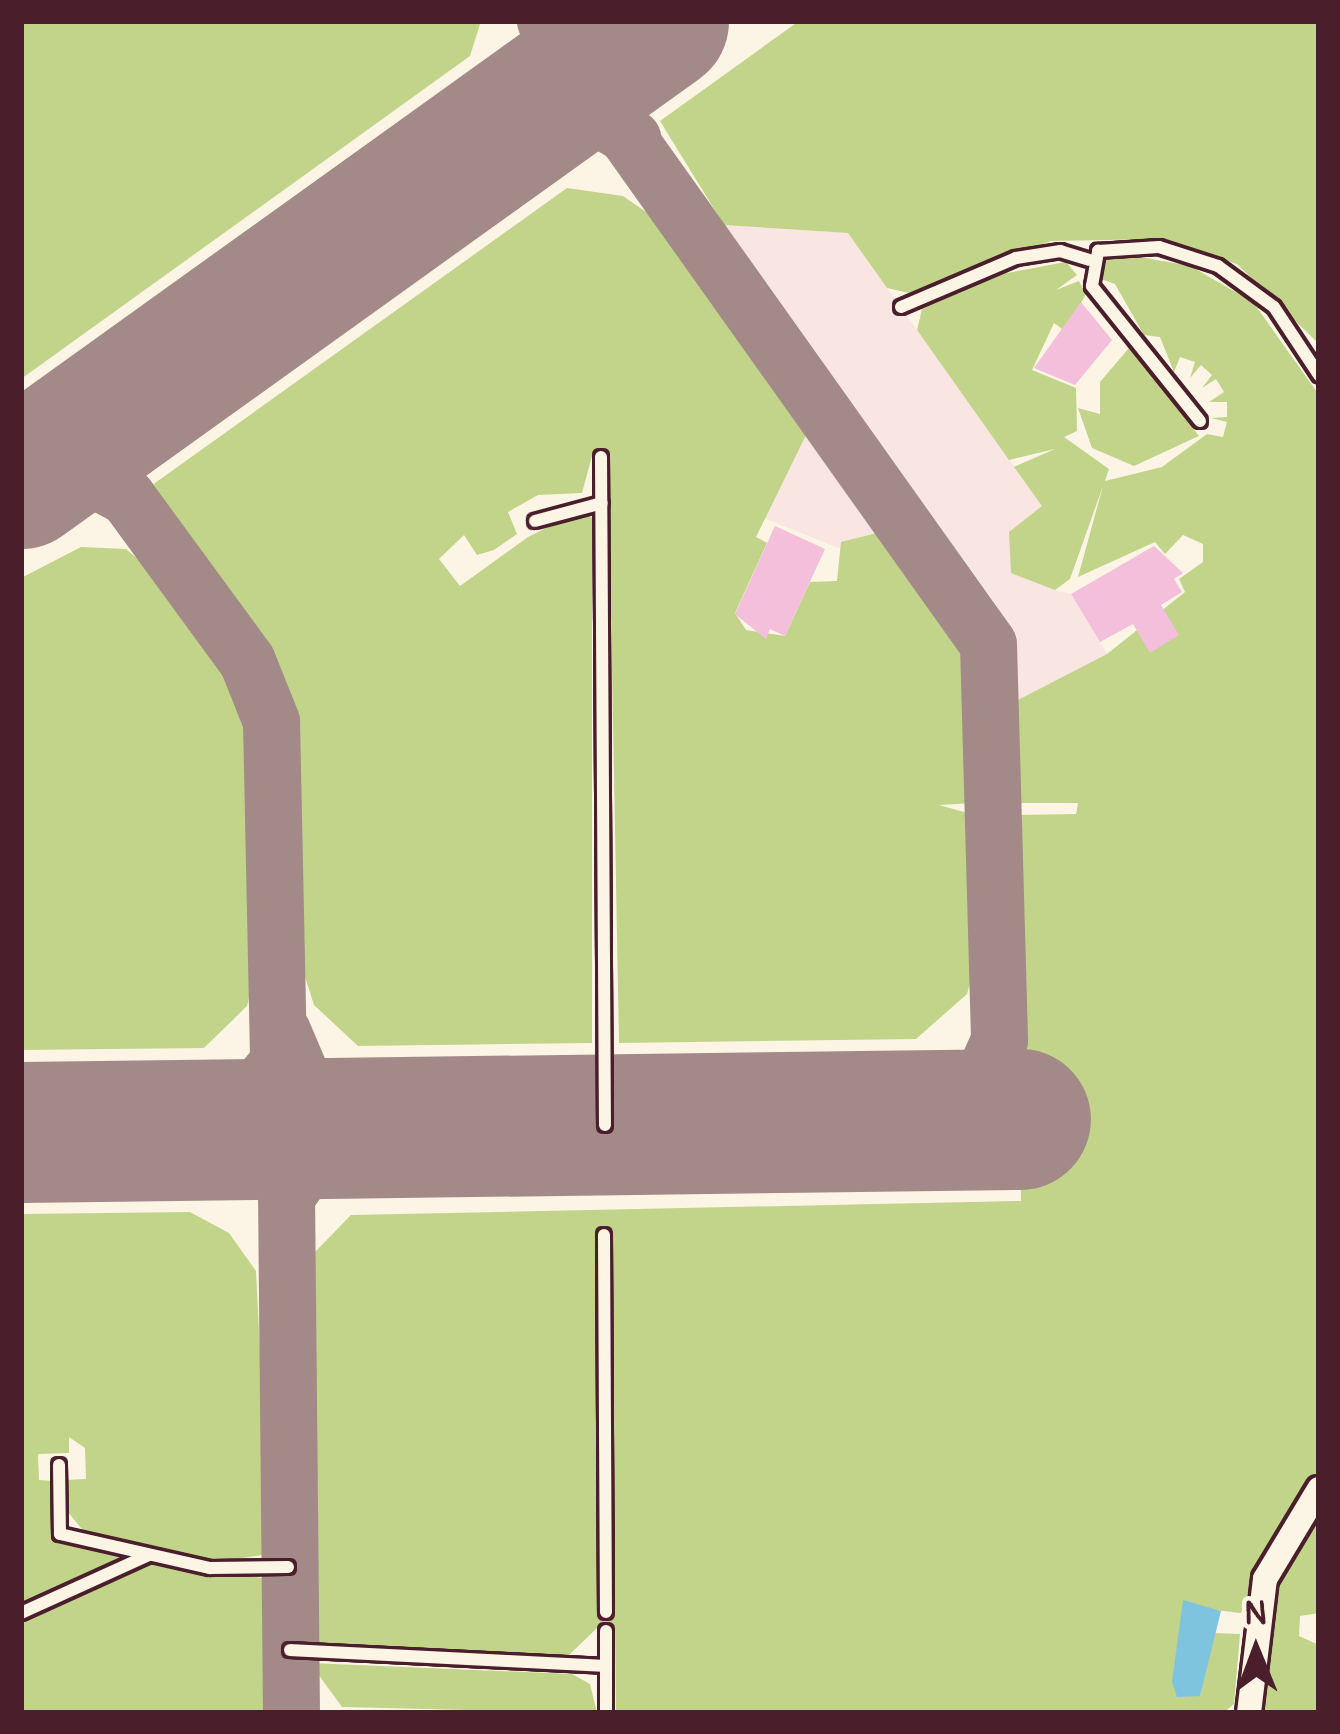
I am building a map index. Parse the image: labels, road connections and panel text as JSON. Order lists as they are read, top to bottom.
{
  "north": "top"
}
